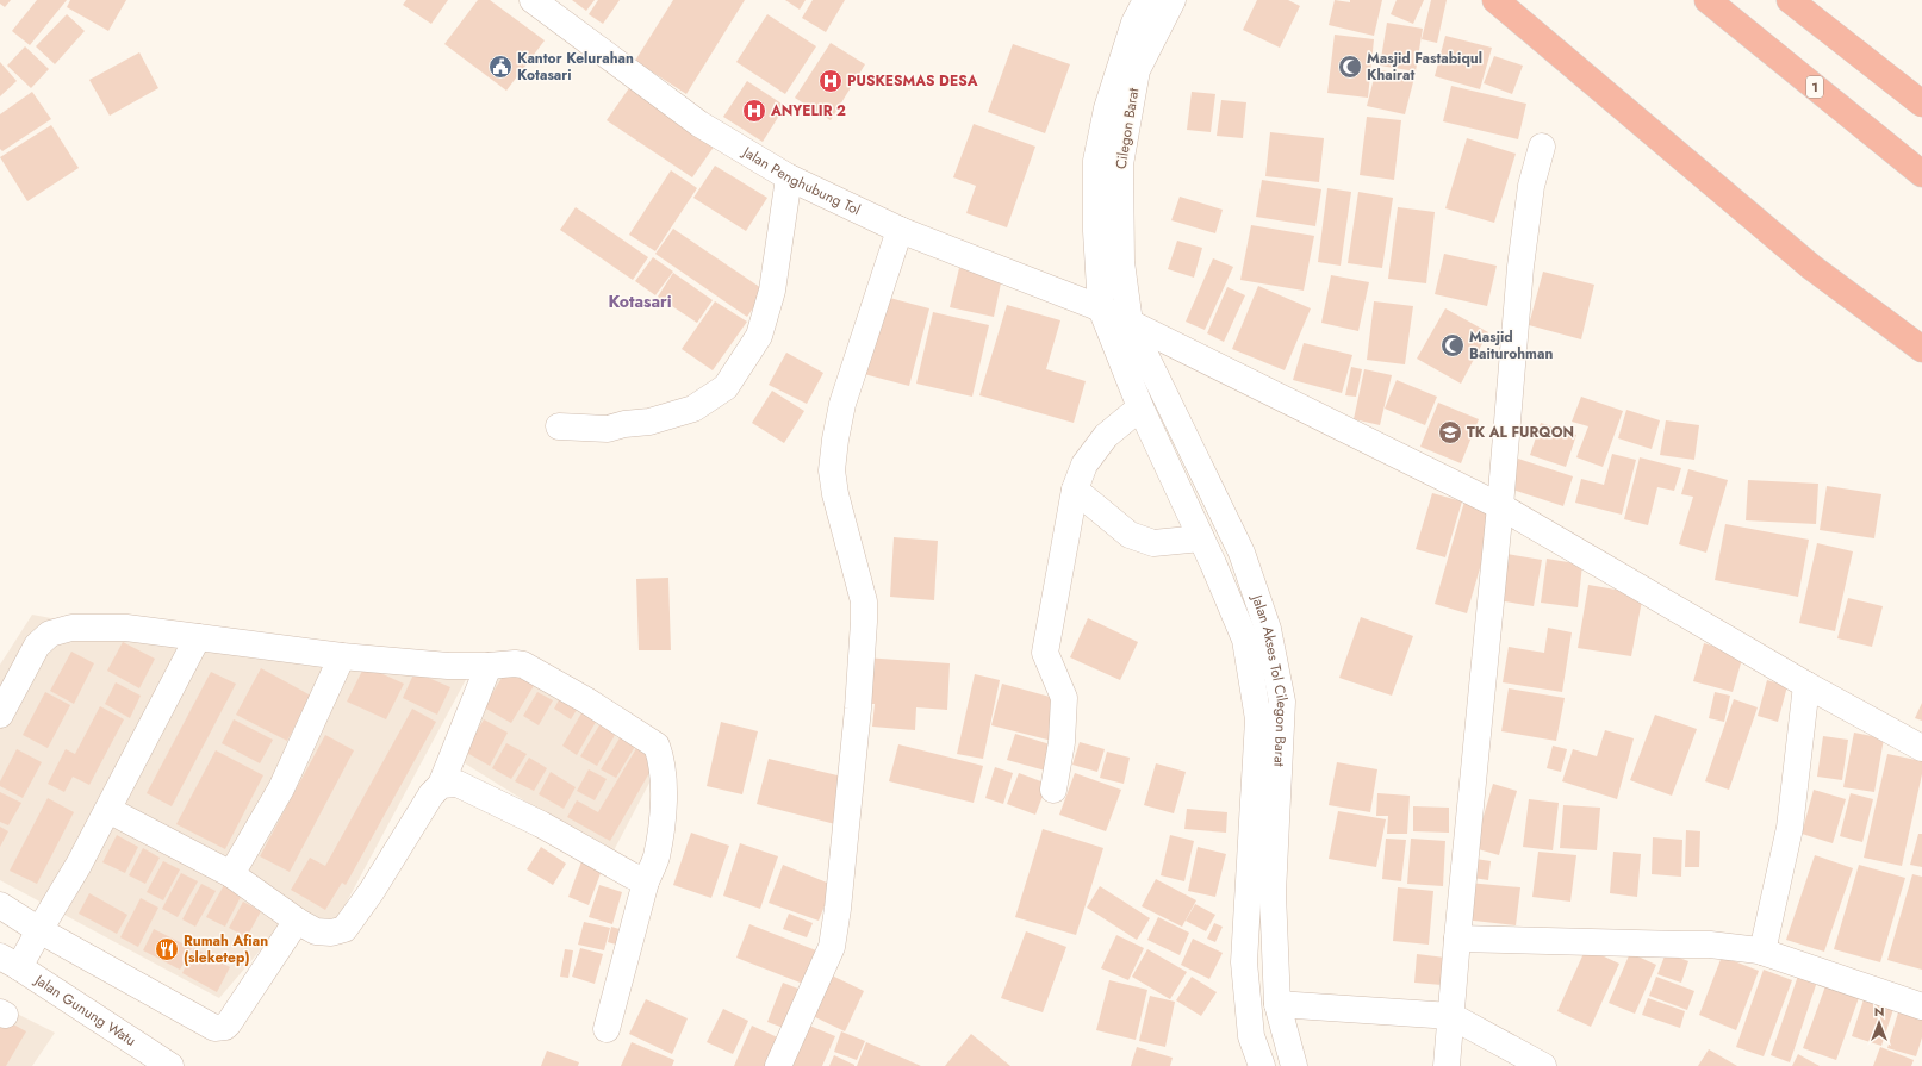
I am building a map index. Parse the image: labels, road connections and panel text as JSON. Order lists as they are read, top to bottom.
{
  "streets": {
    "highway": ["1"],
    "street": [
      "Cilegon Barat",
      "Jalan Penghubung Tol",
      "Jalan Akses Tol Cilegon Barat",
      "Jalan Gunung Watu"
    ]
  },
  "crossings": [
    ["Cilegon Barat", "Jalan Penghubung Tol"],
    ["Cilegon Barat", "Jalan Akses Tol Cilegon Barat"],
    ["Jalan Penghubung Tol", "Jalan Akses Tol Cilegon Barat"]
  ],
  "districts": ["Kotasari"],
  "places": {
    "public building": ["Kantor Kelurahan Kotasari"],
    "mosque": ["Masjid Fastabiqul Khairat", "Masjid Baiturohman"],
    "hospital": ["PUSKESMAS DESA", "ANYELIR 2"],
    "school or university": ["TK AL FURQON"],
    "restaurant": ["Rumah Afian (sleketep)"]
  },
  "north": "top"
}
